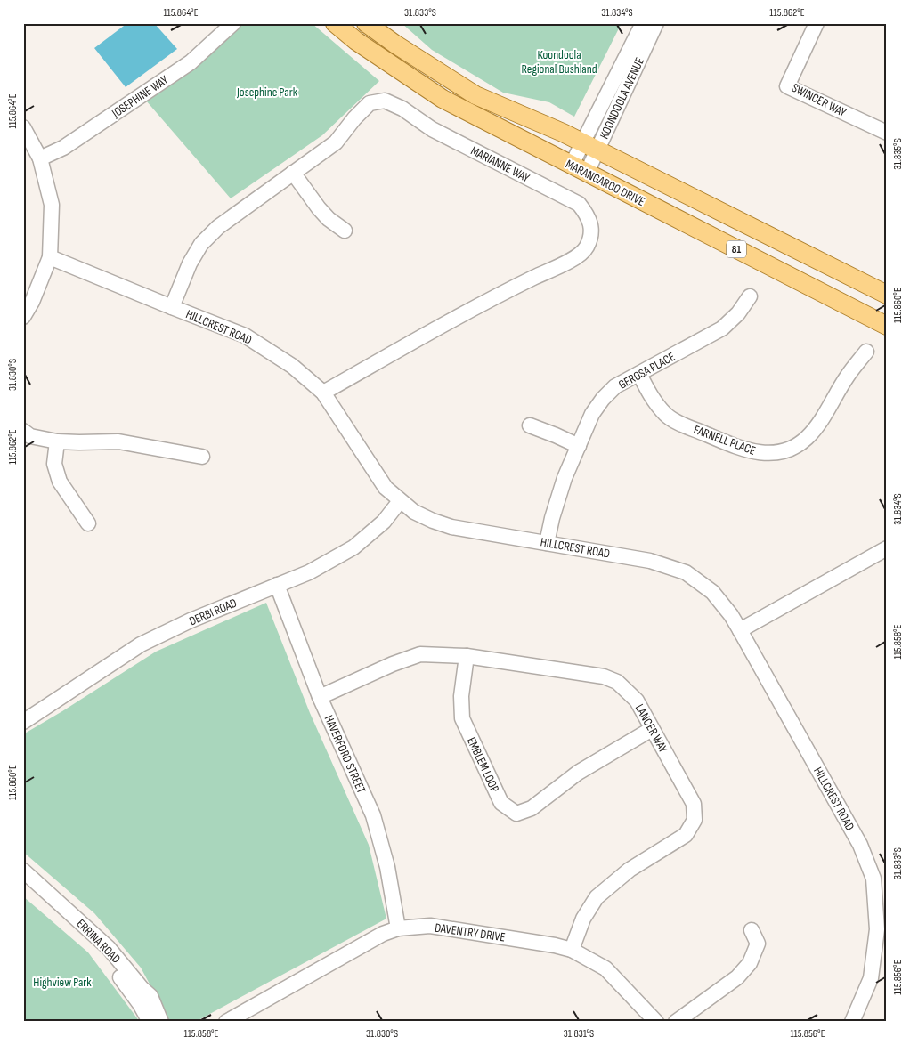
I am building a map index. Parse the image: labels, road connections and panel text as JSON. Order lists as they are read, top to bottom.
{
  "streets": {
    "main road": ["MARANGAROO DRIVE", "81"],
    "street": [
      "JOSEPHINE WAY",
      "KOONDOOLA AVENUE",
      "SWINCER WAY",
      "MARIANNE WAY",
      "HILLCREST ROAD",
      "GEROSA PLACE",
      "FARNELL PLACE",
      "DERBI ROAD",
      "LANCER WAY",
      "HAVERFORD STREET",
      "EMBLEM LOOP",
      "DAVENTRY DRIVE",
      "ERRINA ROAD"
    ]
  },
  "crossings": [
    ["KOONDOOLA AVENUE", "MARANGAROO DRIVE"],
    ["MARIANNE WAY", "HILLCREST ROAD"],
    ["HILLCREST ROAD", "GEROSA PLACE"],
    ["HILLCREST ROAD", "DERBI ROAD"],
    ["GEROSA PLACE", "FARNELL PLACE"],
    ["DERBI ROAD", "HAVERFORD STREET"],
    ["LANCER WAY", "HAVERFORD STREET"],
    ["LANCER WAY", "EMBLEM LOOP"],
    ["LANCER WAY", "DAVENTRY DRIVE"],
    ["HAVERFORD STREET", "DAVENTRY DRIVE"]
  ],
  "parks": ["Koondoola Regional Bushland", "Josephine Park", "Highview Park"],
  "coordinates": [
    "115.864°E",
    "31.833°S",
    "31.834°S",
    "115.862°E",
    "31.835°S",
    "115.860°E",
    "31.830°S",
    "115.858°E",
    "115.856°E",
    "31.831°S"
  ]
}
